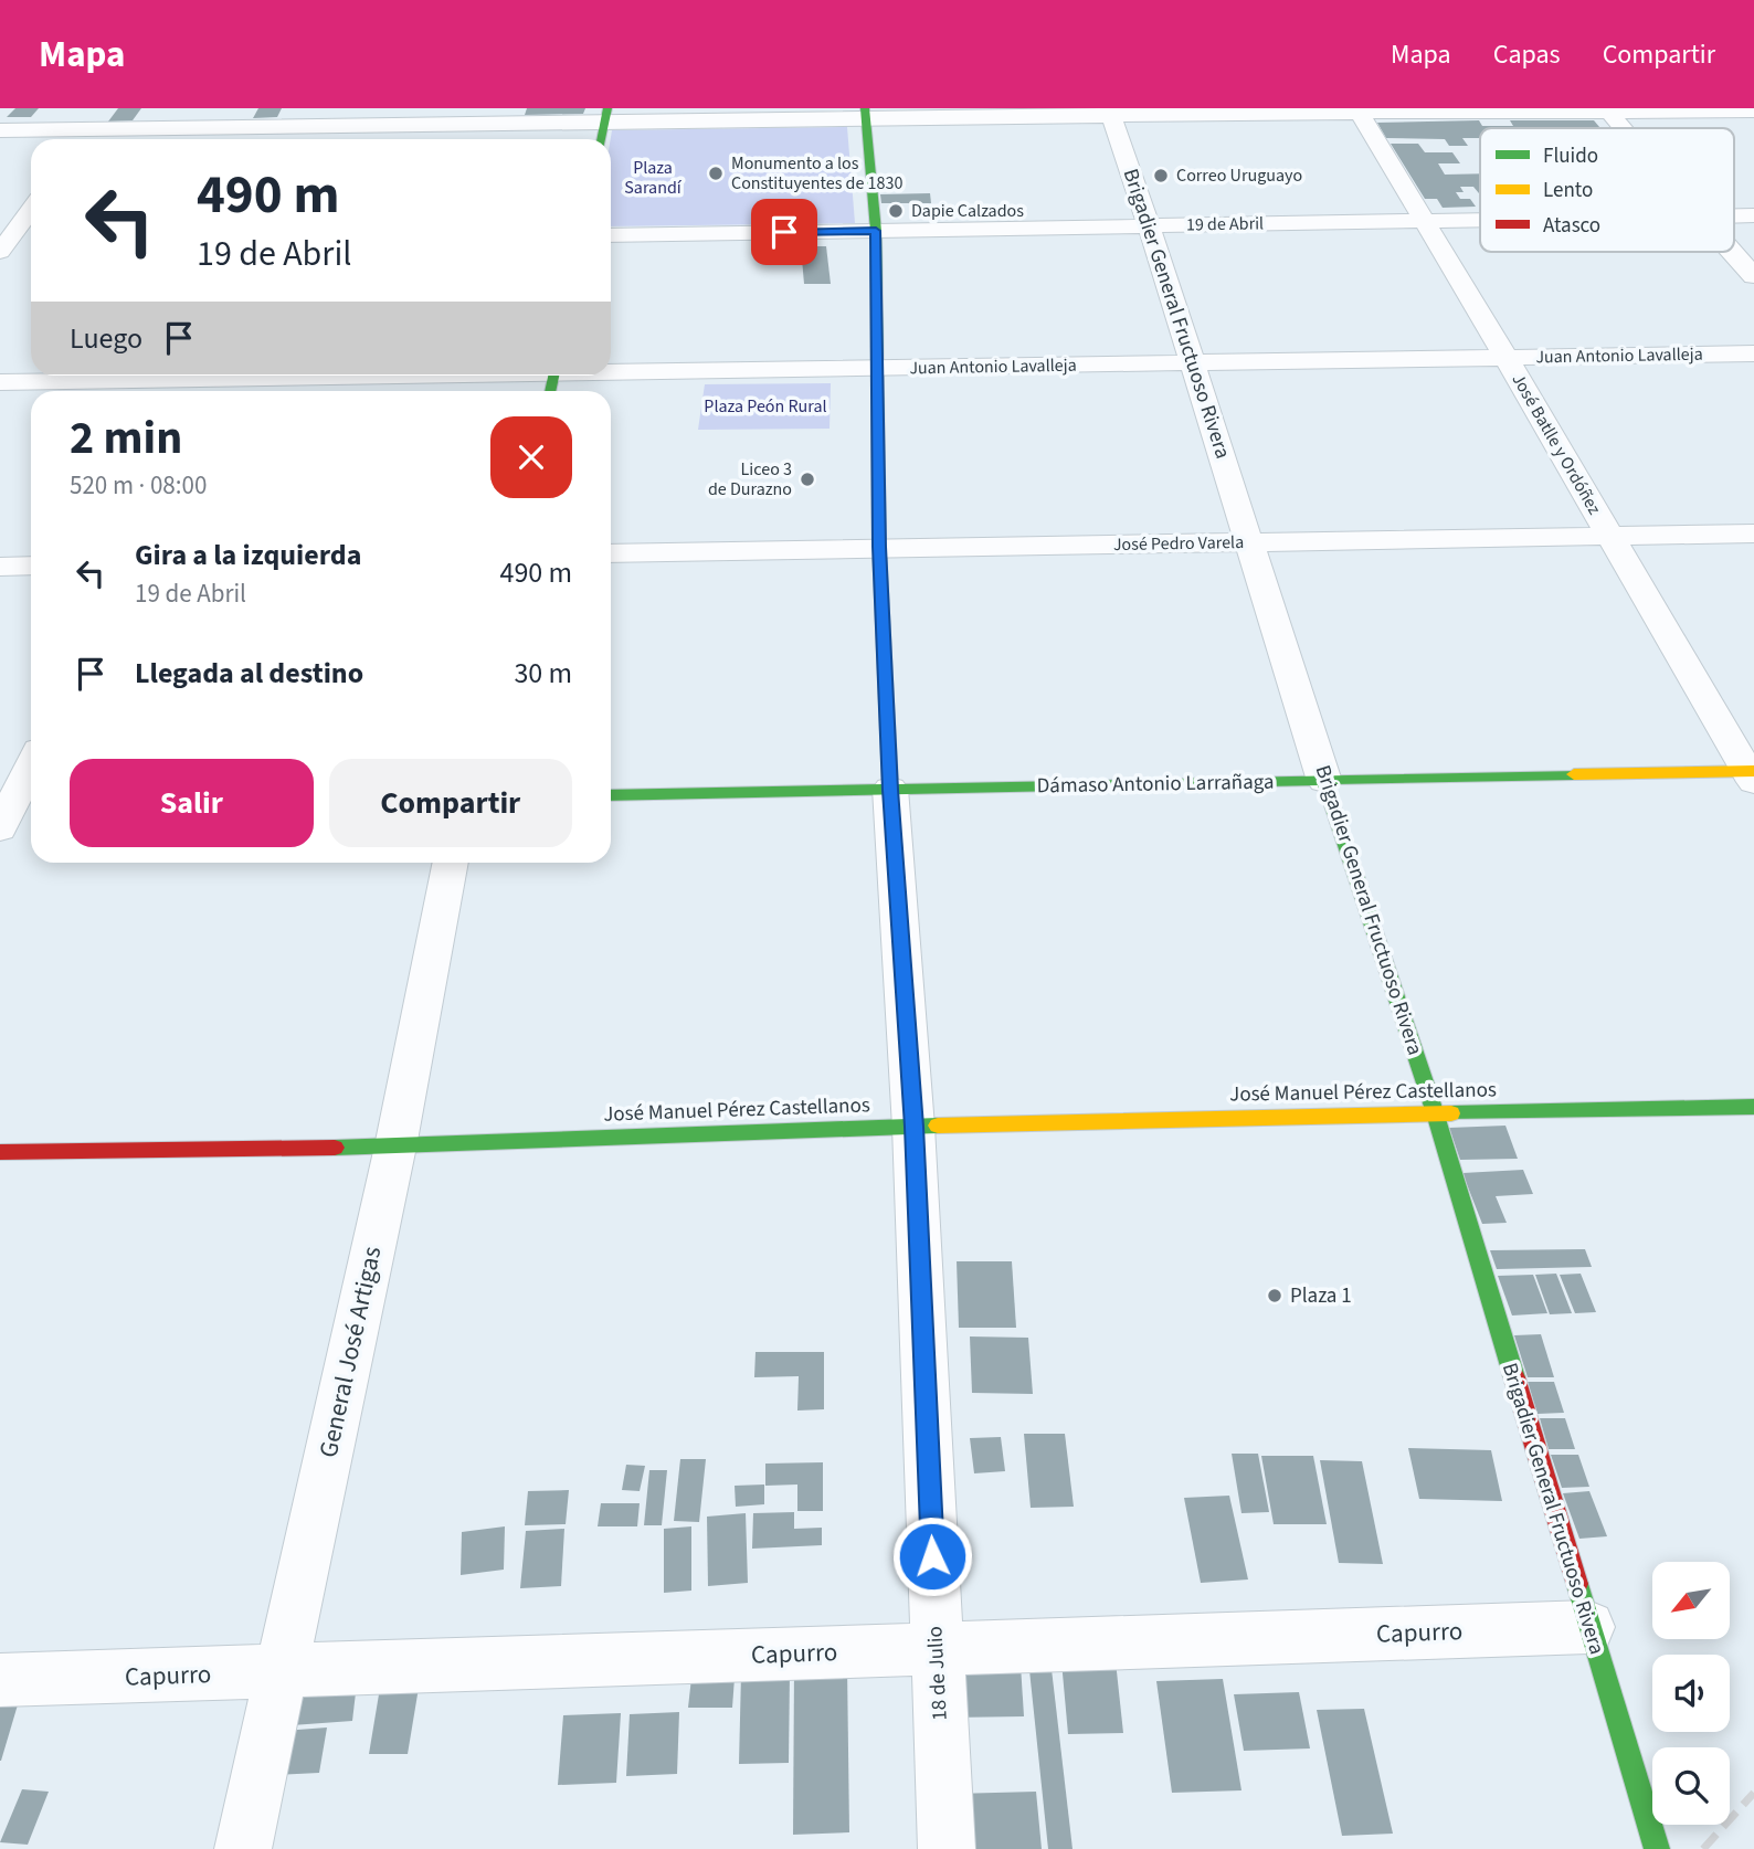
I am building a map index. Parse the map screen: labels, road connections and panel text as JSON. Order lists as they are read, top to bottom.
{
  "streets": {
    "street": [
      "19 de Abril",
      "Brigadier General Fructuoso Rivera",
      "Juan Antonio Lavalleja",
      "José Batlle y Ordóñez",
      "José Pedro Varela",
      "Dámaso Antonio Larrañaga",
      "José Manuel Pérez Castellanos",
      "General José Artigas",
      "Capurro",
      "18 de Julio"
    ]
  },
  "crossings": [
    ["19 de Abril", "Brigadier General Fructuoso Rivera"],
    ["19 de Abril", "José Batlle y Ordóñez"],
    ["19 de Abril", "18 de Julio"],
    ["Brigadier General Fructuoso Rivera", "Juan Antonio Lavalleja"],
    ["Brigadier General Fructuoso Rivera", "José Pedro Varela"],
    ["Brigadier General Fructuoso Rivera", "Dámaso Antonio Larrañaga"],
    ["Brigadier General Fructuoso Rivera", "José Manuel Pérez Castellanos"],
    ["Brigadier General Fructuoso Rivera", "Capurro"],
    ["Juan Antonio Lavalleja", "José Batlle y Ordóñez"],
    ["Juan Antonio Lavalleja", "18 de Julio"],
    ["José Batlle y Ordóñez", "José Pedro Varela"],
    ["José Batlle y Ordóñez", "Dámaso Antonio Larrañaga"],
    ["José Pedro Varela", "18 de Julio"],
    ["Dámaso Antonio Larrañaga", "18 de Julio"],
    ["José Manuel Pérez Castellanos", "General José Artigas"],
    ["José Manuel Pérez Castellanos", "18 de Julio"],
    ["General José Artigas", "Capurro"],
    ["Capurro", "18 de Julio"]
  ],
  "parks": ["Plaza Sarandí", "Plaza Peón Rural"],
  "places": [
    "Monumento a los Constituyentes de 1830",
    "Correo Uruguayo",
    "Dapie Calzados",
    "Liceo 3 de Durazno",
    "Plaza 1"
  ],
  "legend": ["Fluido", "Lento", "Atasco"],
  "north": "bottom left",
  "page": {
    "header": "Mapa",
    "nav": ["Mapa", "Capas", "Compartir"],
    "turn": ["490 m", "19 de Abril"],
    "then": "Luego",
    "heading": ["2 min", "520 m · 08:00"],
    "list": [
      {
        "name": "Gira a la izquierda",
        "note": "19 de Abril",
        "value": "490 m"
      },
      {
        "name": "Llegada al destino",
        "value": "30 m"
      }
    ],
    "buttons": ["Salir", "Compartir"]
  }
}
